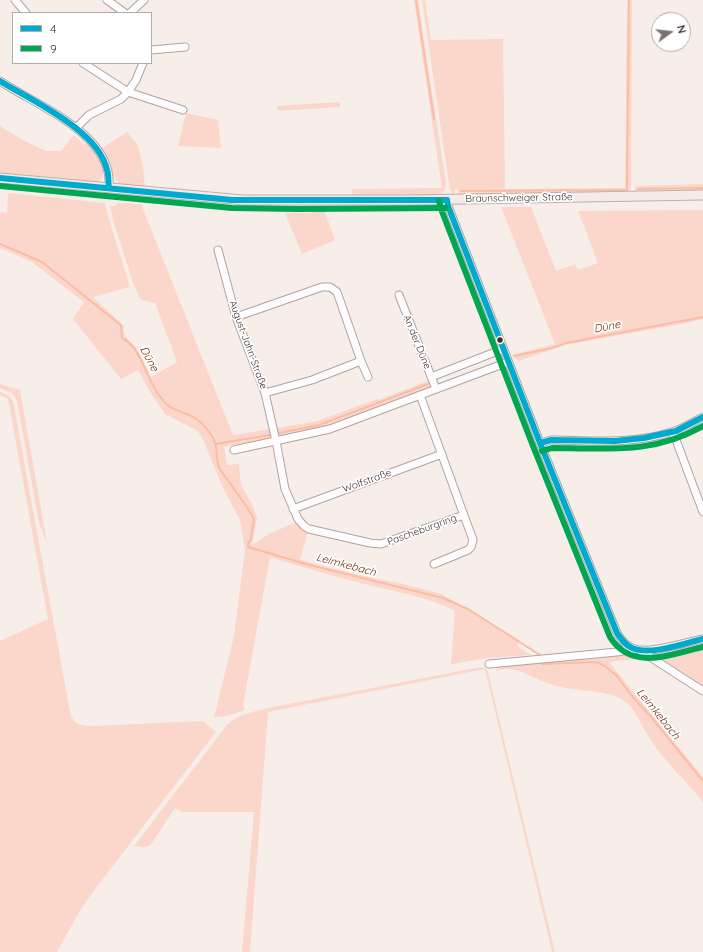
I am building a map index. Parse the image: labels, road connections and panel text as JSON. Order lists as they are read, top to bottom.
{
  "streets": {
    "main road": ["Braunschweiger Straße"],
    "street": [
      "An der Düne",
      "August-Jahn-Straße",
      "Wolfstraße",
      "Pascheburgring"
    ]
  },
  "crossings": [
    ["August-Jahn-Straße", "Pascheburgring"],
    ["Wolfstraße", "Pascheburgring"]
  ],
  "water": ["Düne", "Leimkebach"],
  "lines": ["transit line 4", "transit line 9"],
  "legend": ["4", "9"],
  "north": "right"
}
